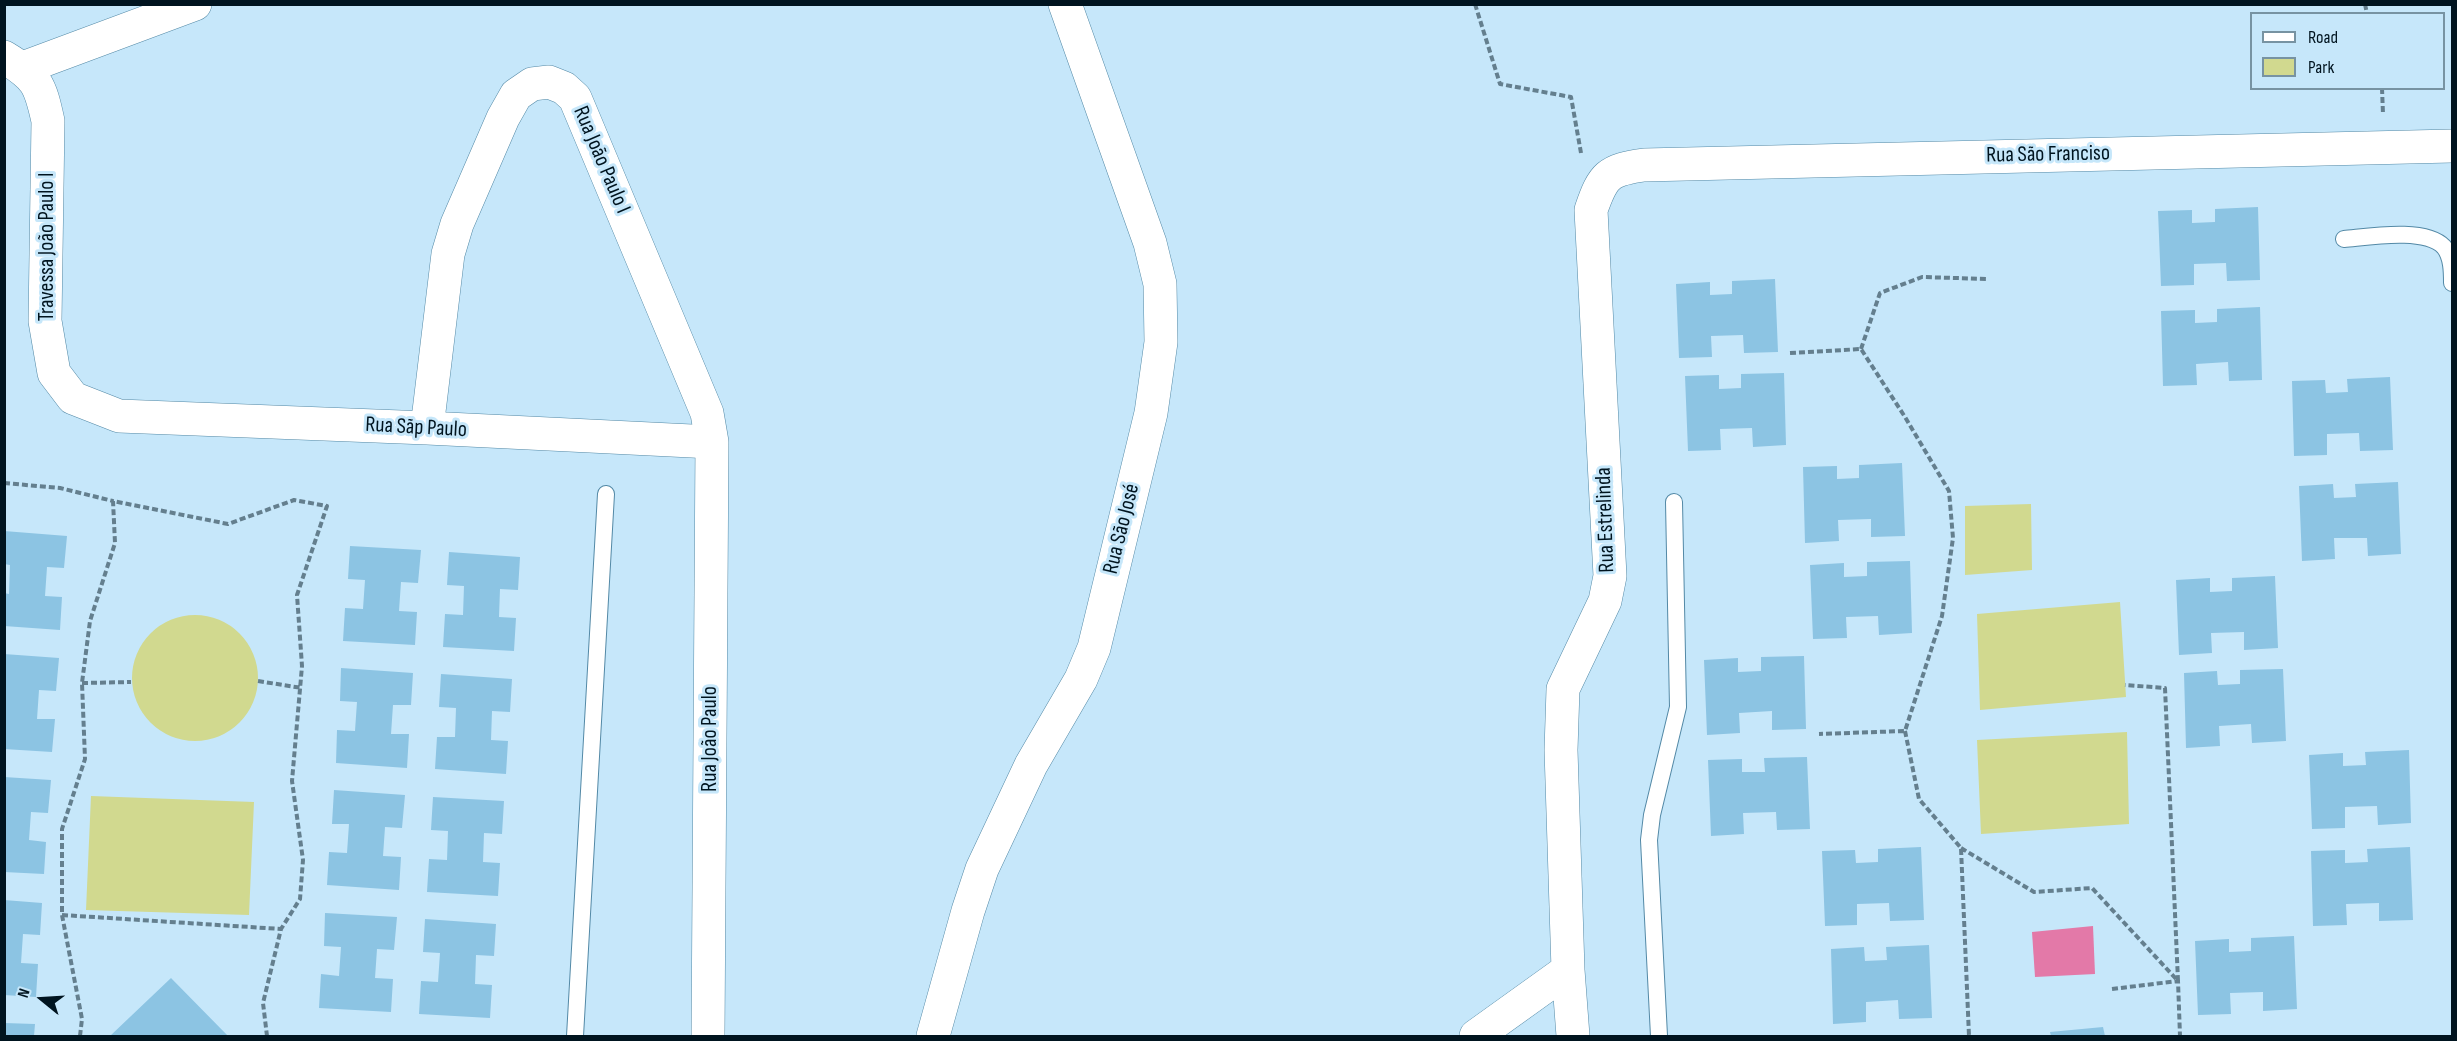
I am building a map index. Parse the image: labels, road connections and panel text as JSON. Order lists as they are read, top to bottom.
{
  "streets": {
    "street": [
      "Rua São Franciso",
      "Rua João Paulo I",
      "Travessa João Paulo I",
      "Rua Sãp Paulo",
      "Rua Estrelinda",
      "Rua São José",
      "Rua João Paulo"
    ]
  },
  "crossings": [
    ["Rua São Franciso", "Rua Estrelinda"],
    ["Rua João Paulo I", "Rua Sãp Paulo"],
    ["Rua João Paulo I", "Rua João Paulo"],
    ["Travessa João Paulo I", "Rua Sãp Paulo"],
    ["Rua Sãp Paulo", "Rua João Paulo"]
  ],
  "legend": ["Road", "Park"],
  "north": "left"
}
